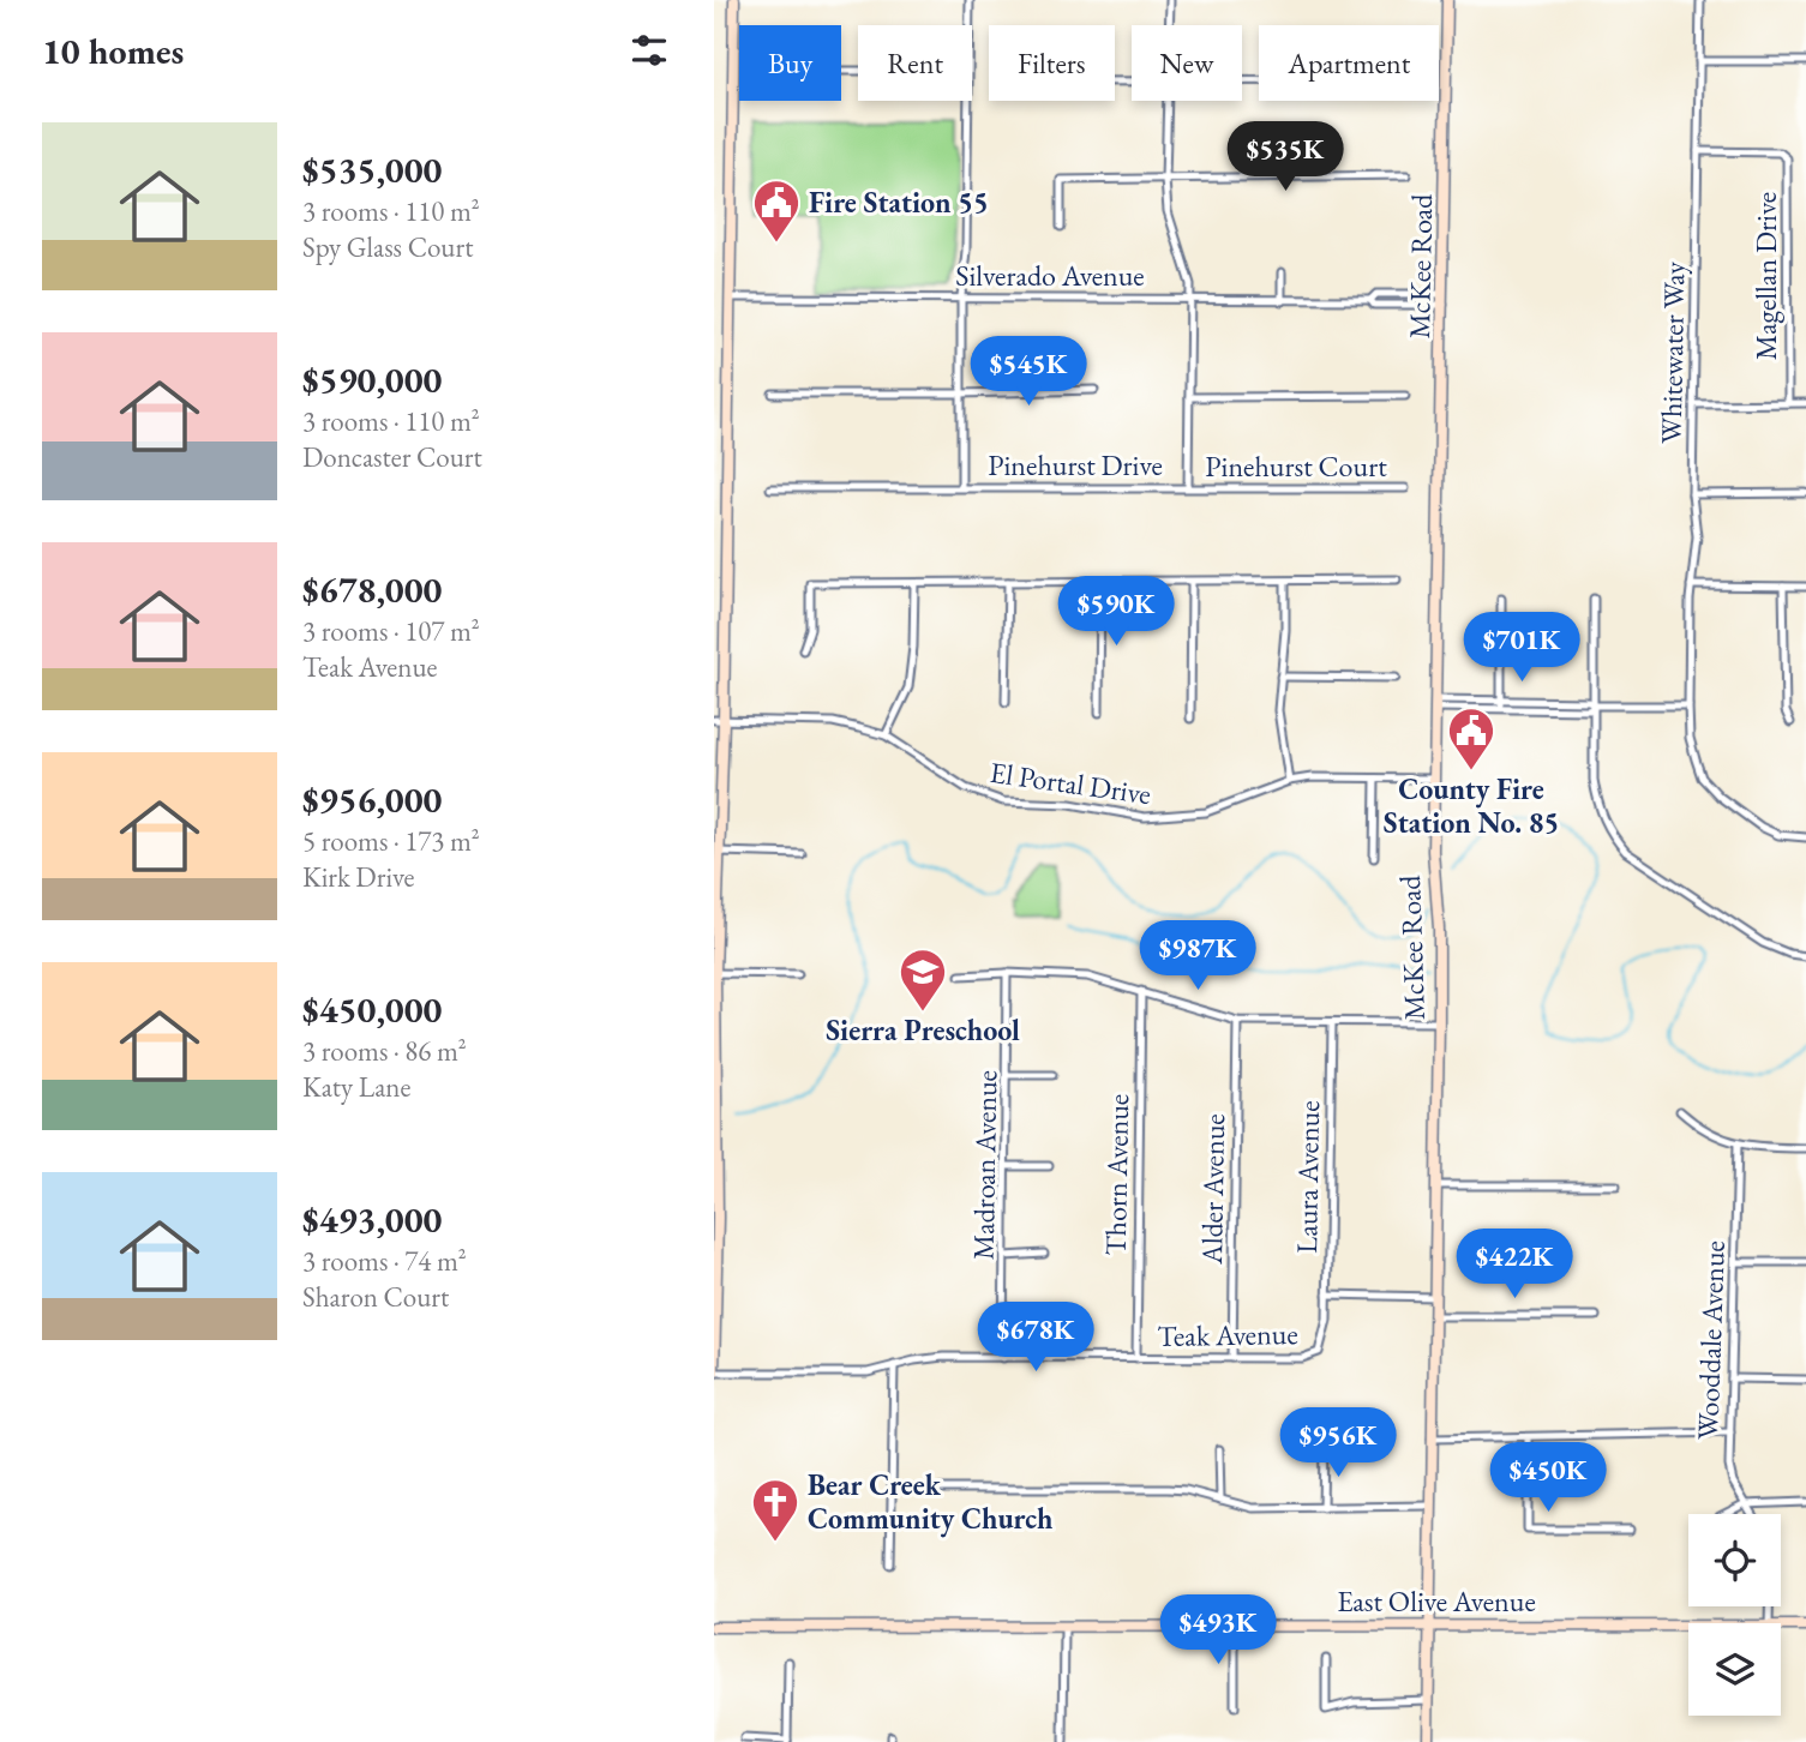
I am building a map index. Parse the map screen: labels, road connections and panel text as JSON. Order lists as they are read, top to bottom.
{
  "streets": {
    "street": [
      "McKee Road",
      "Silverado Avenue",
      "Magellan Drive",
      "Whitewater Way",
      "Pinehurst Drive",
      "Pinehurst Court",
      "El Portal Drive",
      "Madroan Avenue",
      "Thorn Avenue",
      "Laura Avenue",
      "Alder Avenue",
      "Teak Avenue",
      "Wooddale Avenue",
      "East Olive Avenue"
    ]
  },
  "crossings": [
    ["McKee Road", "Silverado Avenue"],
    ["McKee Road", "El Portal Drive"],
    ["McKee Road", "Teak Avenue"],
    ["McKee Road", "East Olive Avenue"],
    ["Magellan Drive", "Whitewater Way"],
    ["Pinehurst Drive", "Pinehurst Court"],
    ["Madroan Avenue", "Teak Avenue"],
    ["Thorn Avenue", "Teak Avenue"],
    ["Laura Avenue", "Teak Avenue"],
    ["Alder Avenue", "Teak Avenue"]
  ],
  "places": {
    "public building": ["Fire Station 55", "County Fire Station No. 85"],
    "school or university": ["Sierra Preschool"],
    "church": ["Bear Creek Community Church"]
  },
  "page": {
    "heading": "10 homes",
    "chip": [
      "Buy",
      "Rent",
      "Filters",
      "New",
      "Apartment"
    ],
    "list": [
      {
        "name": "$535,000",
        "note": "3 rooms · 110 m² · Spy Glass Court"
      },
      {
        "name": "$590,000",
        "note": "3 rooms · 110 m² · Doncaster Court"
      },
      {
        "name": "$678,000",
        "note": "3 rooms · 107 m² · Teak Avenue"
      },
      {
        "name": "$956,000",
        "note": "5 rooms · 173 m² · Kirk Drive"
      },
      {
        "name": "$450,000",
        "note": "3 rooms · 86 m² · Katy Lane"
      },
      {
        "name": "$493,000",
        "note": "3 rooms · 74 m² · Sharon Court"
      }
    ],
    "price": [
      "$535K",
      "$545K",
      "$590K",
      "$701K",
      "$987K",
      "$422K",
      "$678K",
      "$956K",
      "$450K",
      "$493K"
    ]
  }
}
